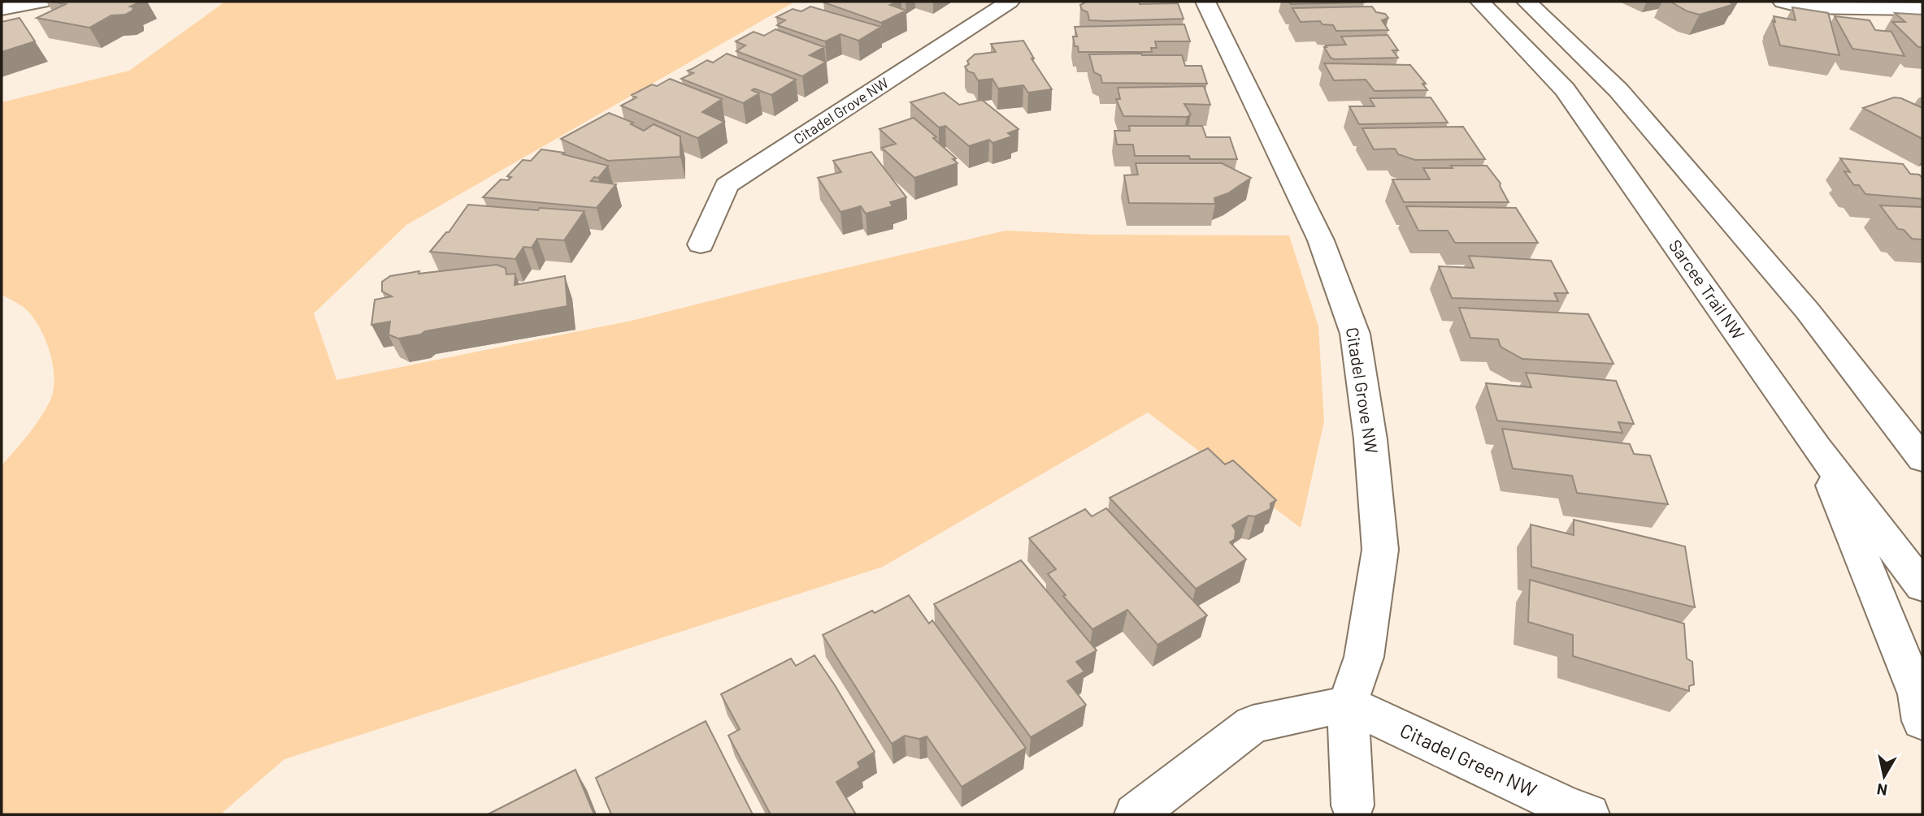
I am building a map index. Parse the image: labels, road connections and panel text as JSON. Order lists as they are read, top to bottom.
{
  "streets": {
    "street": ["Citadel Grove NW", "Sarcee Trail NW", "Citadel Green NW"]
  },
  "crossings": [
    ["Citadel Grove NW", "Citadel Green NW"]
  ],
  "north": "bottom"
}
